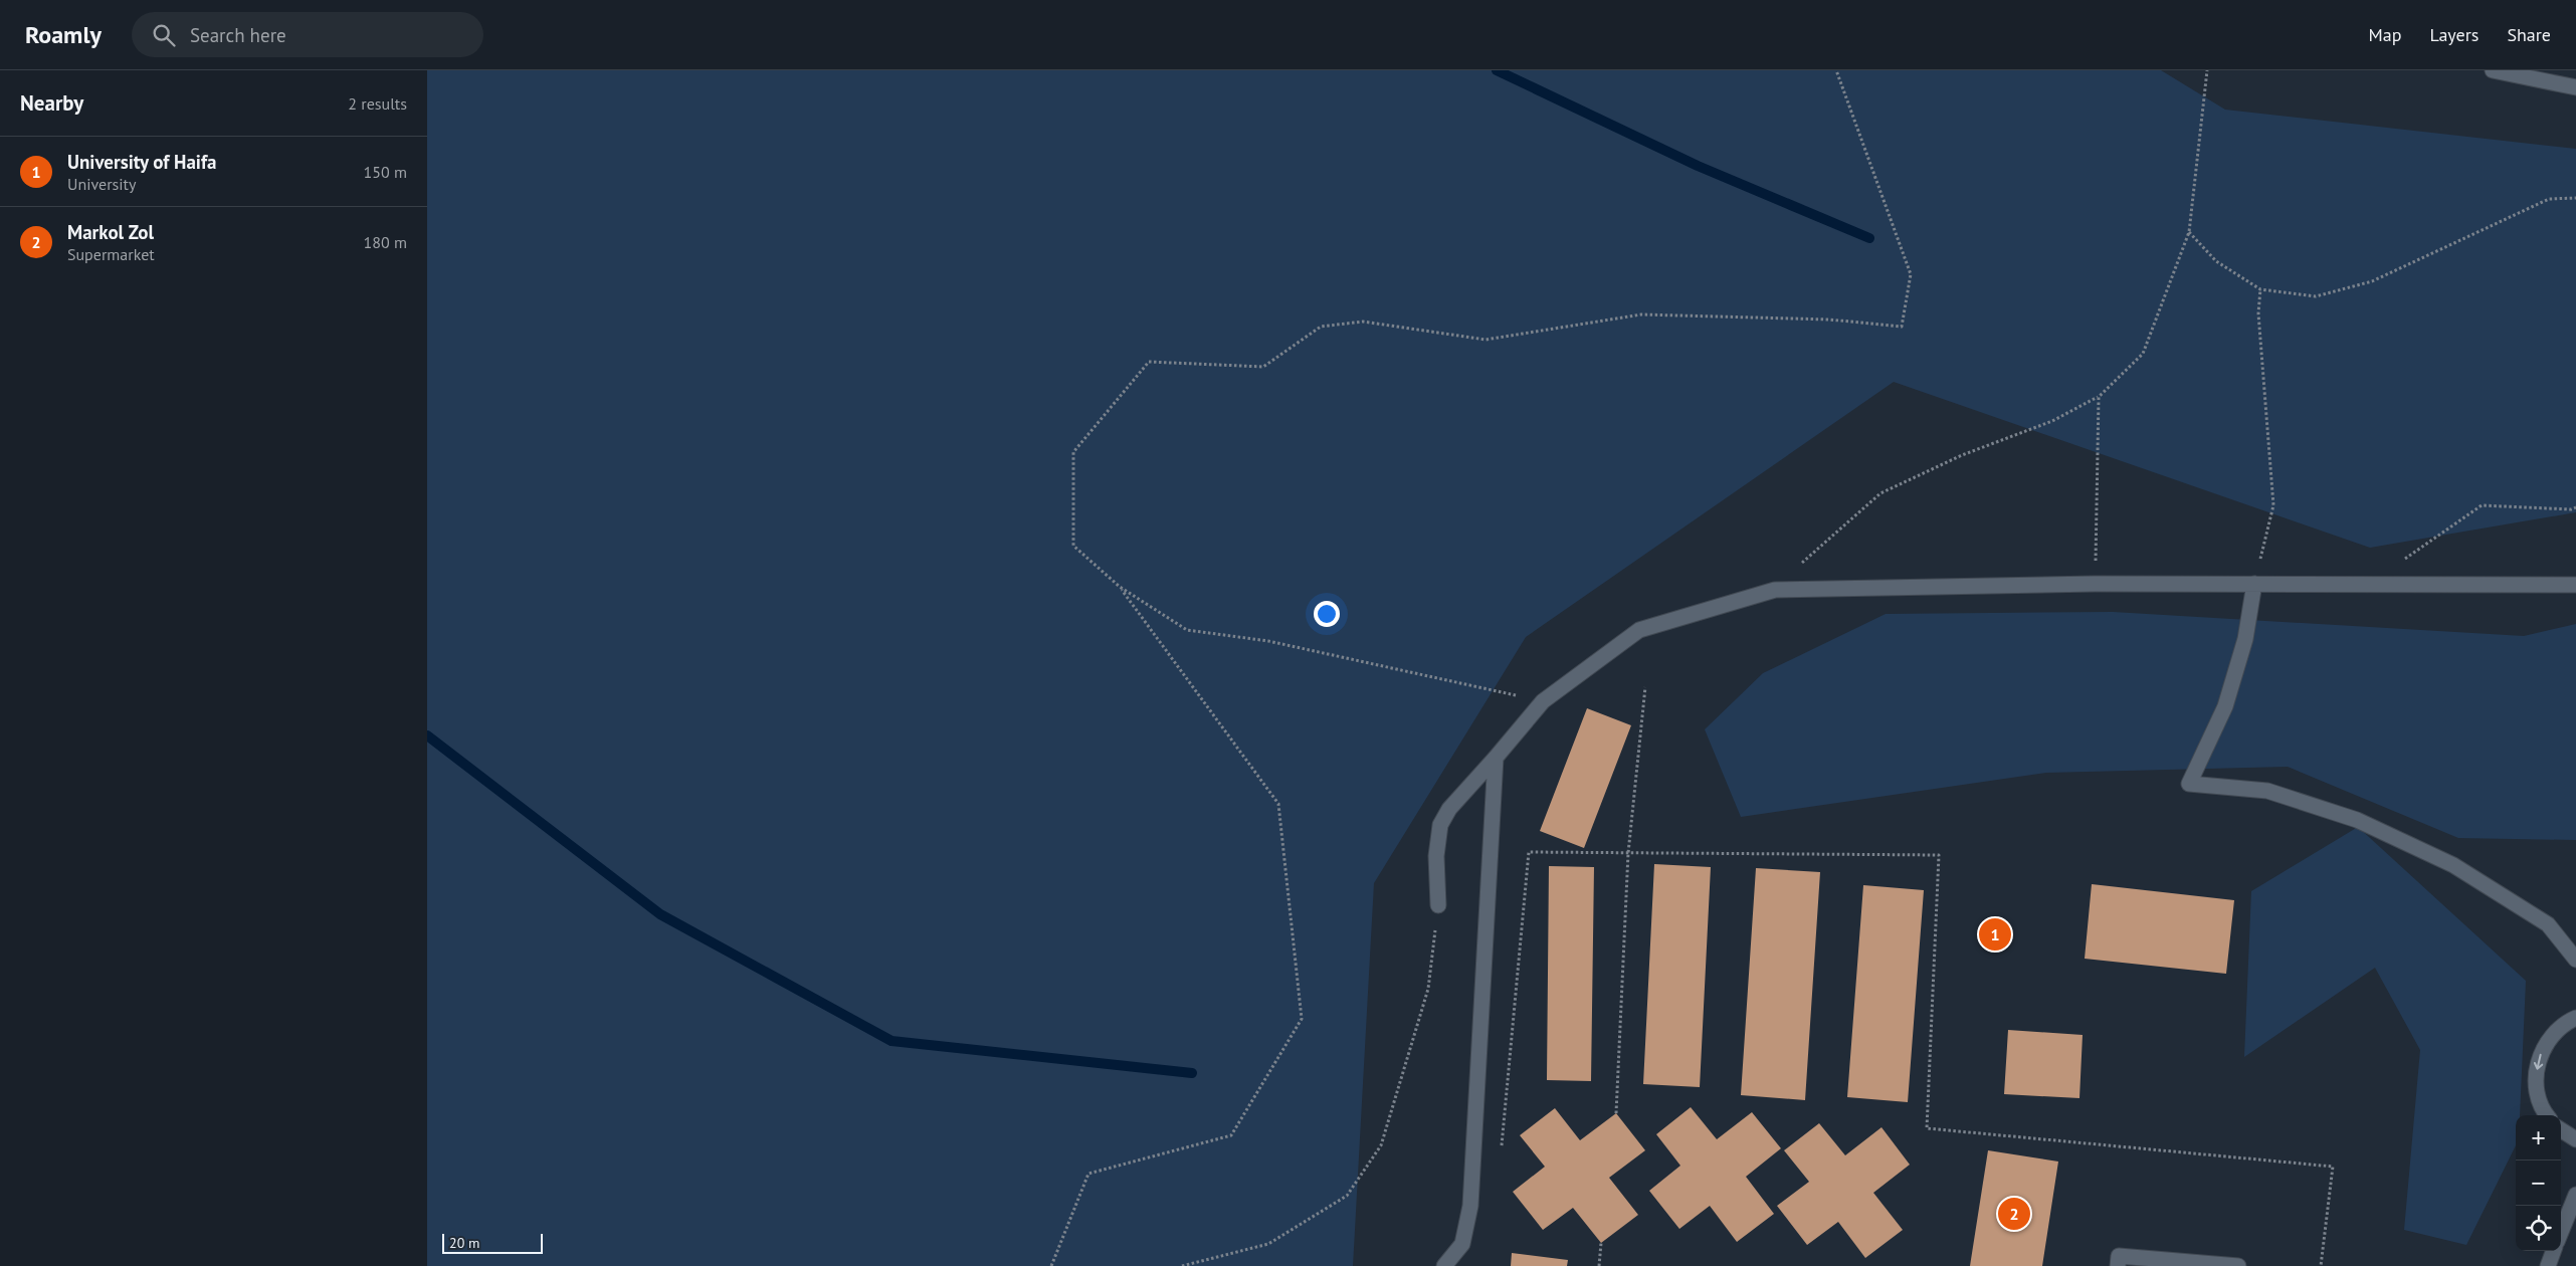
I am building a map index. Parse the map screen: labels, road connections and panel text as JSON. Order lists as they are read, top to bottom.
{
  "scale_bar": "20 m",
  "page": {
    "header": "Roamly",
    "search": "Search here",
    "nav": ["Map", "Layers", "Share"],
    "heading": ["Nearby", "2 results"],
    "list": [
      {
        "mark": "1",
        "name": "University of Haifa",
        "note": "University",
        "value": "150 m"
      },
      {
        "mark": "2",
        "name": "Markol Zol",
        "note": "Supermarket",
        "value": "180 m"
      }
    ],
    "pins": ["1", "2"],
    "map_buttons": ["+", "−"],
    "scale": "20 m"
  }
}
